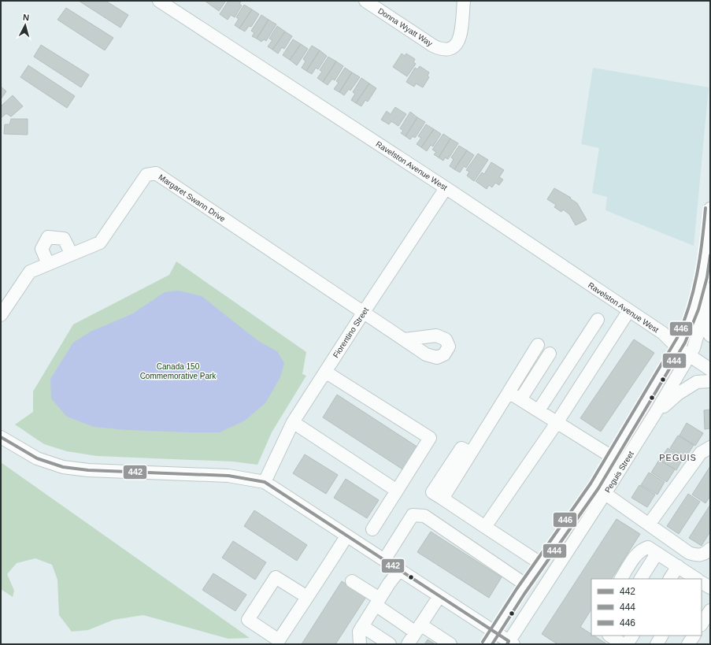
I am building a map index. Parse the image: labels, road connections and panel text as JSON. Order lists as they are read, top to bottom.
{
  "streets": {
    "street": [
      "Donna Wyatt Way",
      "Ravelston Avenue West",
      "Margaret Swann Drive",
      "Fiorentino Street",
      "Peguis Street"
    ]
  },
  "crossings": [
    ["Ravelston Avenue West", "Fiorentino Street"],
    ["Ravelston Avenue West", "Peguis Street"],
    ["Margaret Swann Drive", "Fiorentino Street"]
  ],
  "districts": ["PEGUIS"],
  "parks": ["Canada 150 Commemorative Park"],
  "lines": ["transit line 446", "transit line 444", "transit line 442"],
  "legend": ["442", "444", "446"],
  "north": "top"
}
